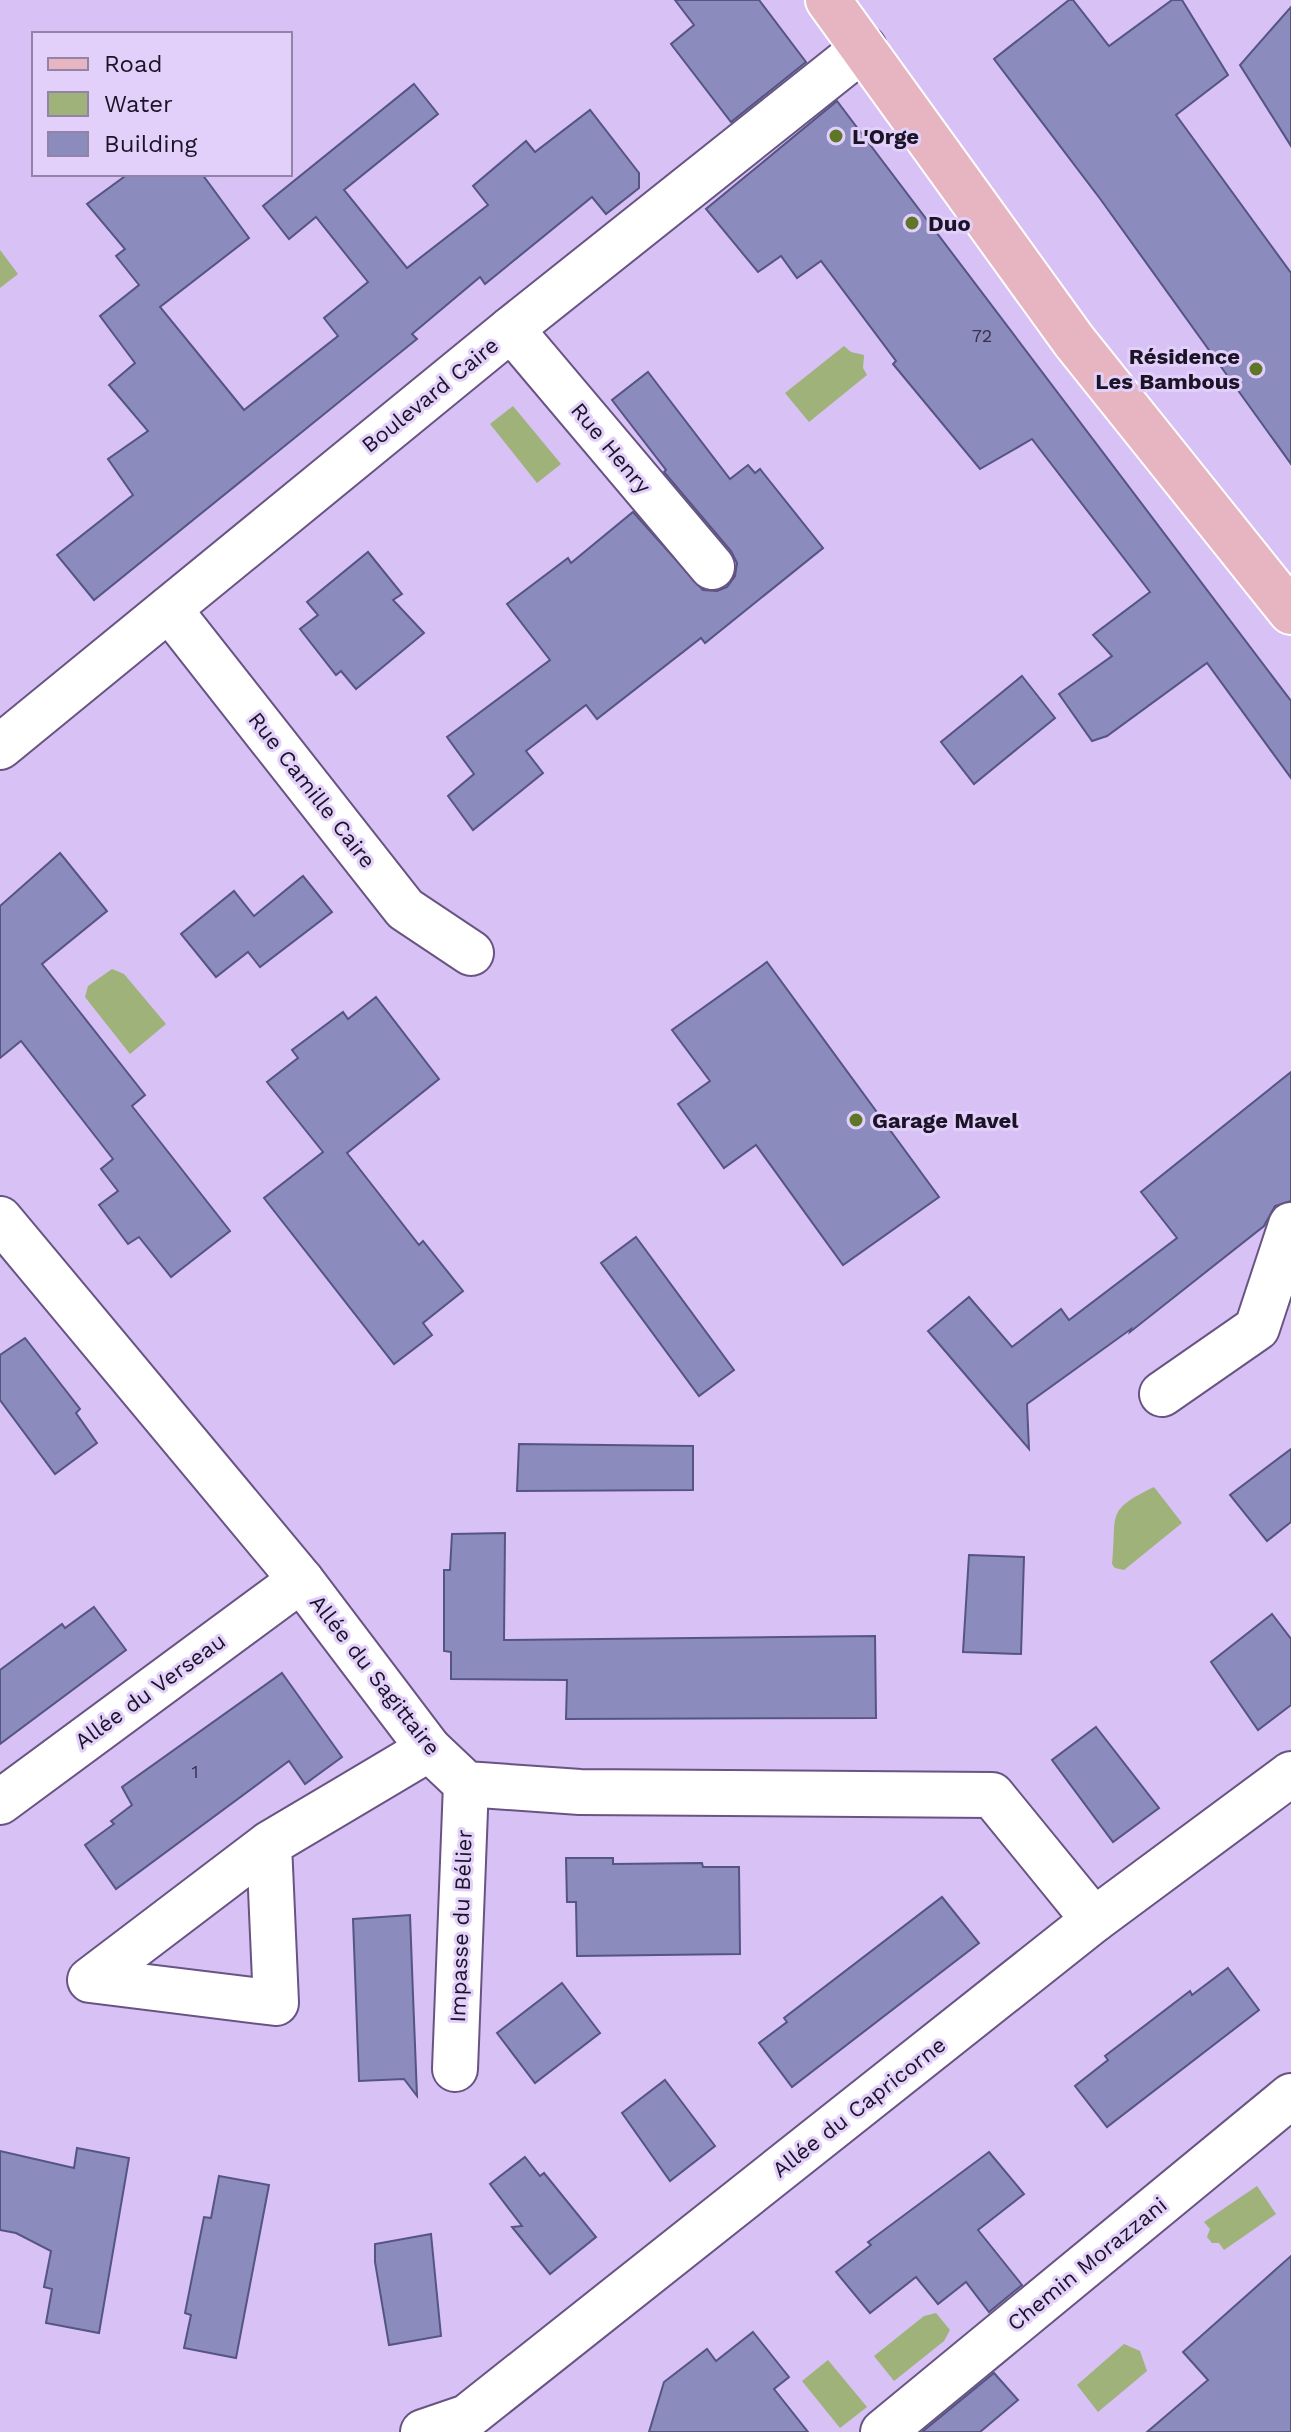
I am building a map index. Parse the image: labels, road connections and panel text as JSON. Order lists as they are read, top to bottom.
{
  "streets": {
    "street": [
      "Boulevard Caire",
      "Rue Henry",
      "Rue Camille Caire",
      "Allée du Sagittaire",
      "Allée du Verseau",
      "Impasse du Bélier",
      "Allée du Capricorne",
      "Chemin Morazzani"
    ]
  },
  "crossings": [
    ["Boulevard Caire", "Rue Henry"],
    ["Boulevard Caire", "Rue Camille Caire"],
    ["Allée du Sagittaire", "Allée du Verseau"],
    ["Allée du Sagittaire", "Impasse du Bélier"]
  ],
  "places": [
    "L'Orge",
    "Duo",
    "Résidence Les Bambous",
    "Garage Mavel"
  ],
  "house_numbers": ["72", "1"],
  "legend": ["Road", "Water", "Building"]
}
